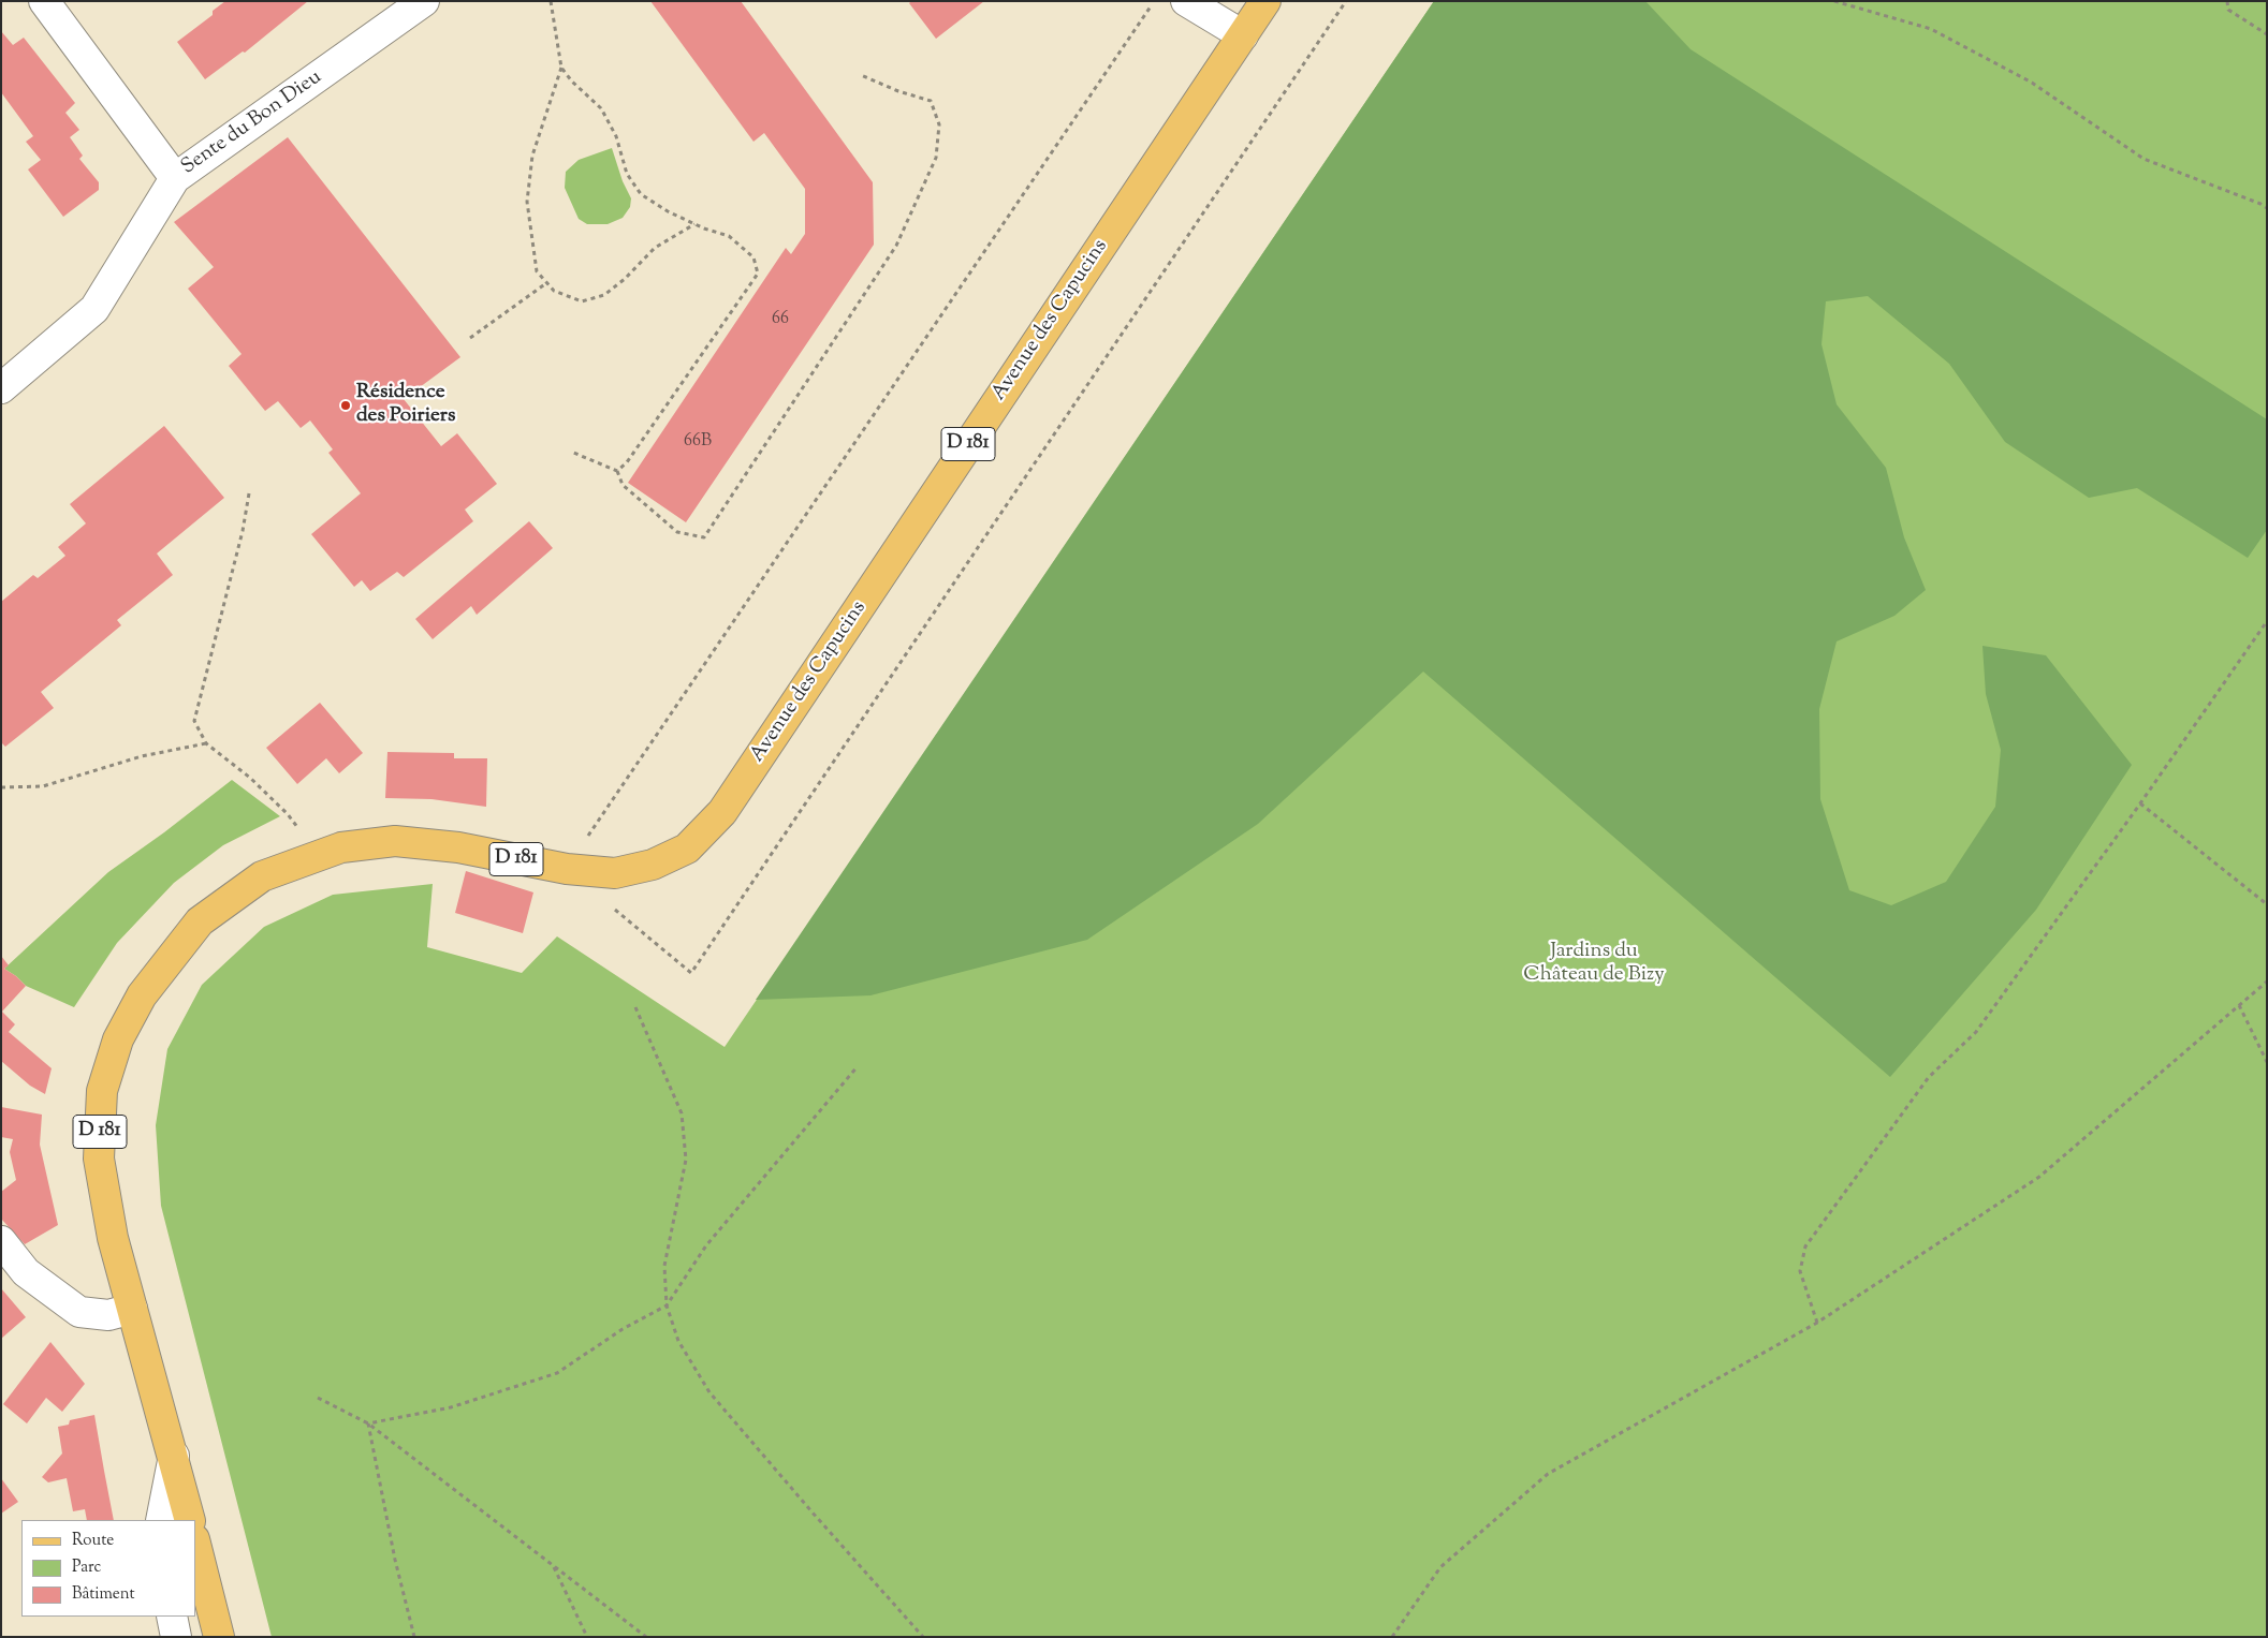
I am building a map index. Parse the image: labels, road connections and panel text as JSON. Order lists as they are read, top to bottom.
{
  "streets": {
    "main road": ["Avenue des Capucins", "D 181"],
    "street": ["Sente du Bon Dieu"]
  },
  "crossings": [
    ["Avenue des Capucins", "D 181"]
  ],
  "parks": ["Jardins du Château de Bizy"],
  "places": ["Résidence des Poiriers"],
  "house_numbers": ["66", "66B"],
  "legend": ["Route", "Parc", "Bâtiment"]
}
